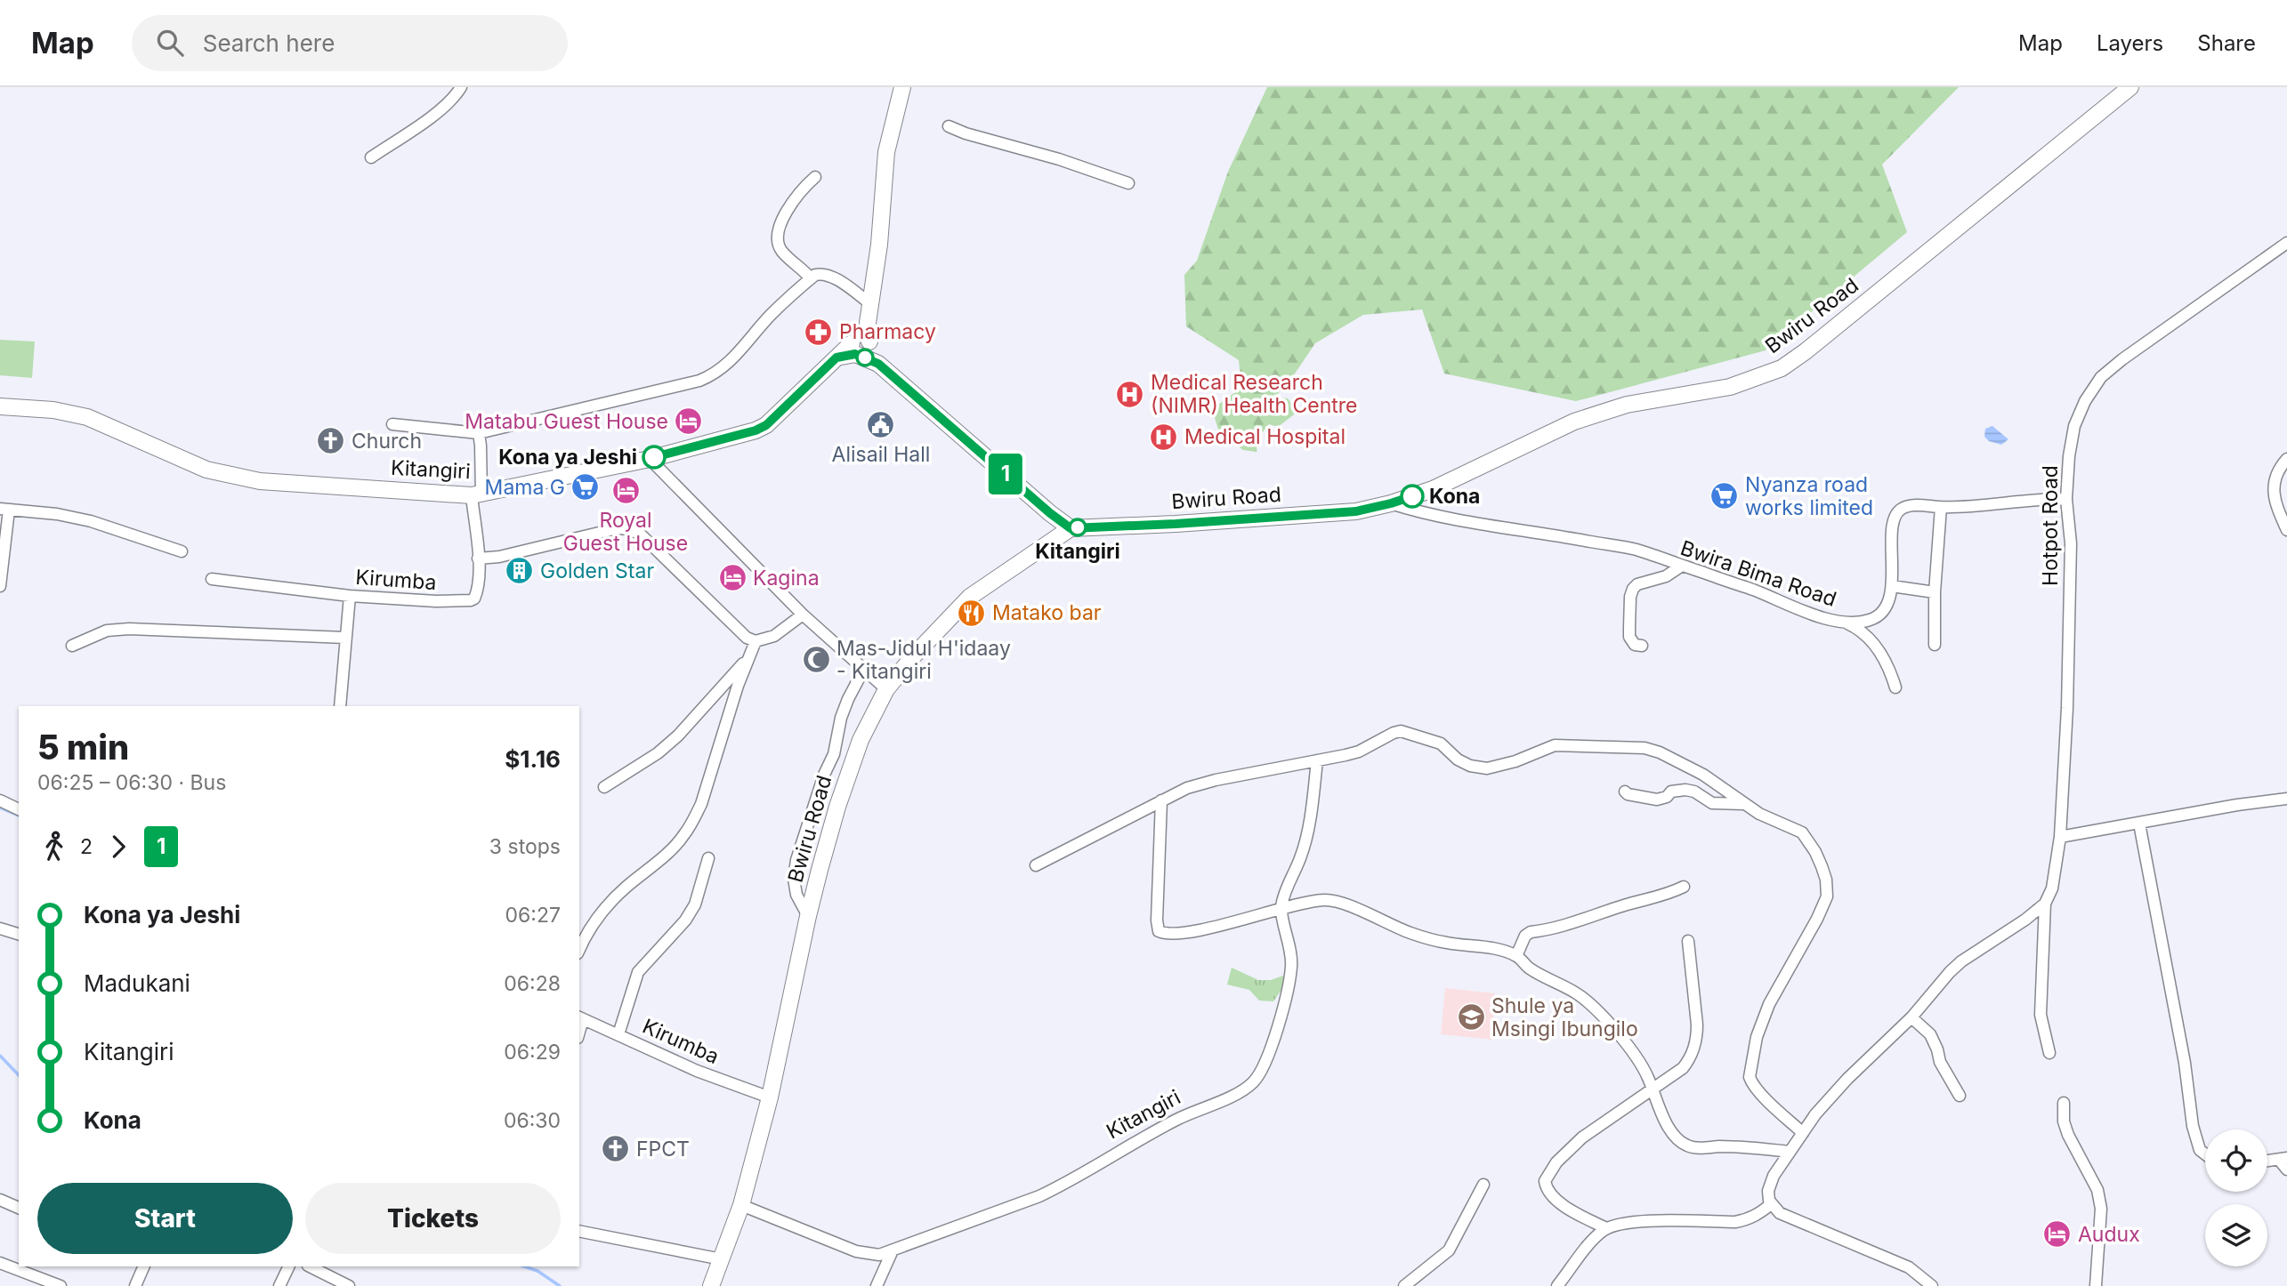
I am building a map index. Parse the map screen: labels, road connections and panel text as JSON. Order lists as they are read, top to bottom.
{
  "streets": {
    "main road": ["Bwiru Road", "Kitangiri"],
    "street": ["Hotpot Road", "Bwira Bima Road", "Kirumba"]
  },
  "crossings": [
    ["Bwiru Road", "Kitangiri"],
    ["Bwiru Road", "Bwira Bima Road"],
    ["Bwiru Road", "Kirumba"],
    ["Kitangiri", "Kirumba"],
    ["Hotpot Road", "Bwira Bima Road"]
  ],
  "places": {
    "pharmacy": ["Pharmacy"],
    "hospital": ["Medical Research (NIMR) Health Centre", "Medical Hospital"],
    "hotel": [
      "Matabu Guest House",
      "Royal Guest House",
      "Kagina",
      "Audux"
    ],
    "public building": ["Alisail Hall"],
    "church": ["Church", "FPCT"],
    "other": ["Kona ya Jeshi", "Kona", "Kitangiri"],
    "supermarket": ["Mama G", "Nyanza road works limited"],
    "building": ["Golden Star"],
    "restaurant": ["Matako bar"],
    "mosque": ["Mas-Jidul H'idaay - Kitangiri"],
    "school or university": ["Shule ya Msingi Ibungilo"]
  },
  "lines": ["bus line 1"],
  "page": {
    "header": "Map",
    "search": "Search here",
    "nav": ["Map", "Layers", "Share"],
    "on_map": "1",
    "heading": ["5 min", "06:25 – 06:30 · Bus", "$1.16"],
    "legs": ["2", "1", "3 stops"],
    "list": [
      {
        "name": "Kona ya Jeshi",
        "value": "06:27"
      },
      {
        "name": "Madukani",
        "value": "06:28"
      },
      {
        "name": "Kitangiri",
        "value": "06:29"
      },
      {
        "name": "Kona",
        "value": "06:30"
      }
    ],
    "buttons": ["Start", "Tickets"]
  }
}
